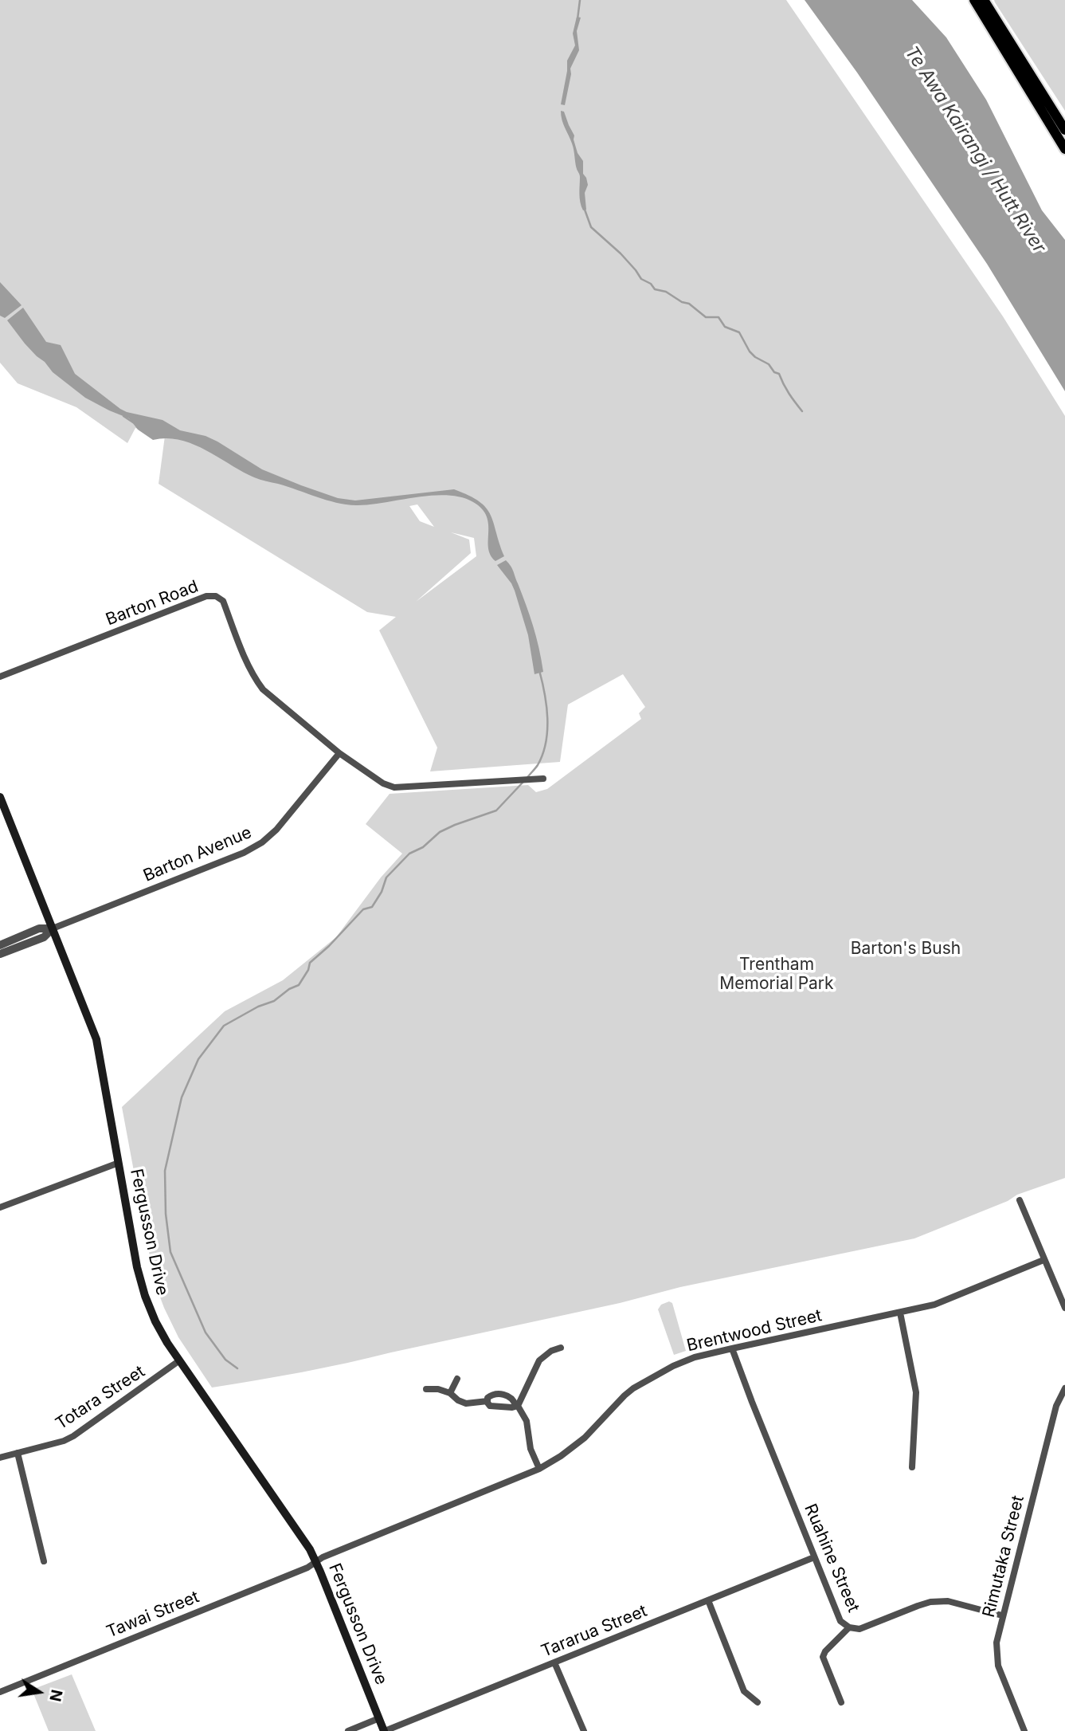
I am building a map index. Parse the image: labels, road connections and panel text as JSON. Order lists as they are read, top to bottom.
{
  "streets": {
    "main road": ["Fergusson Drive"],
    "street": [
      "Barton Road",
      "Barton Avenue",
      "Brentwood Street",
      "Totara Street",
      "Rimutaka Street",
      "Ruahine Street",
      "Tawai Street",
      "Tararua Street"
    ]
  },
  "crossings": [
    ["Barton Road", "Barton Avenue"],
    ["Barton Avenue", "Fergusson Drive"],
    ["Fergusson Drive", "Brentwood Street"],
    ["Fergusson Drive", "Totara Street"],
    ["Fergusson Drive", "Tawai Street"],
    ["Fergusson Drive", "Tararua Street"],
    ["Brentwood Street", "Ruahine Street"],
    ["Brentwood Street", "Tawai Street"],
    ["Rimutaka Street", "Ruahine Street"],
    ["Ruahine Street", "Tararua Street"]
  ],
  "water": ["Te Awa Kairangi / Hutt River"],
  "parks": ["Barton's Bush", "Trentham Memorial Park"],
  "north": "right"
}
